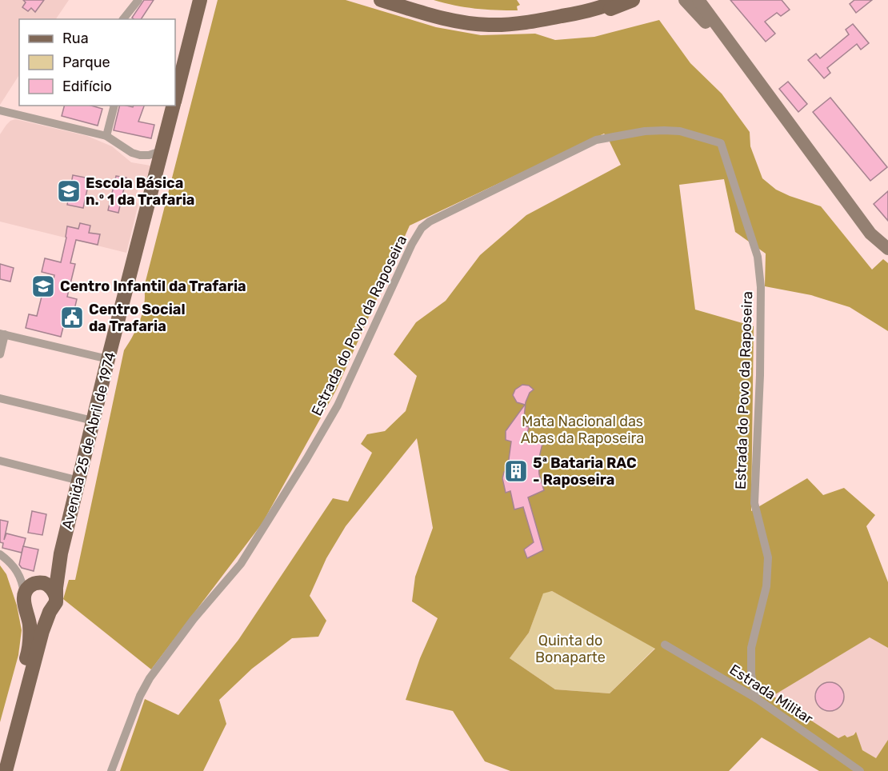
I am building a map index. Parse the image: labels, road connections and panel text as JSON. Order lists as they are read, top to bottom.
{
  "streets": {
    "main road": ["Avenida 25 de Abril de 1974"],
    "street": ["Estrada do Povo da Raposeira", "Estrada Militar"]
  },
  "crossings": [
    ["Estrada do Povo da Raposeira", "Estrada Militar"]
  ],
  "parks": ["Mata Nacional das Abas da Raposeira", "Quinta do Bonaparte"],
  "places": {
    "school or university": ["Escola Básica n.º 1 da Trafaria", "Centro Infantil da Trafaria"],
    "public building": ["Centro Social da Trafaria"],
    "building": ["5ª Bataria RAC - Raposeira"]
  },
  "legend": ["Rua", "Parque", "Edifício"]
}
